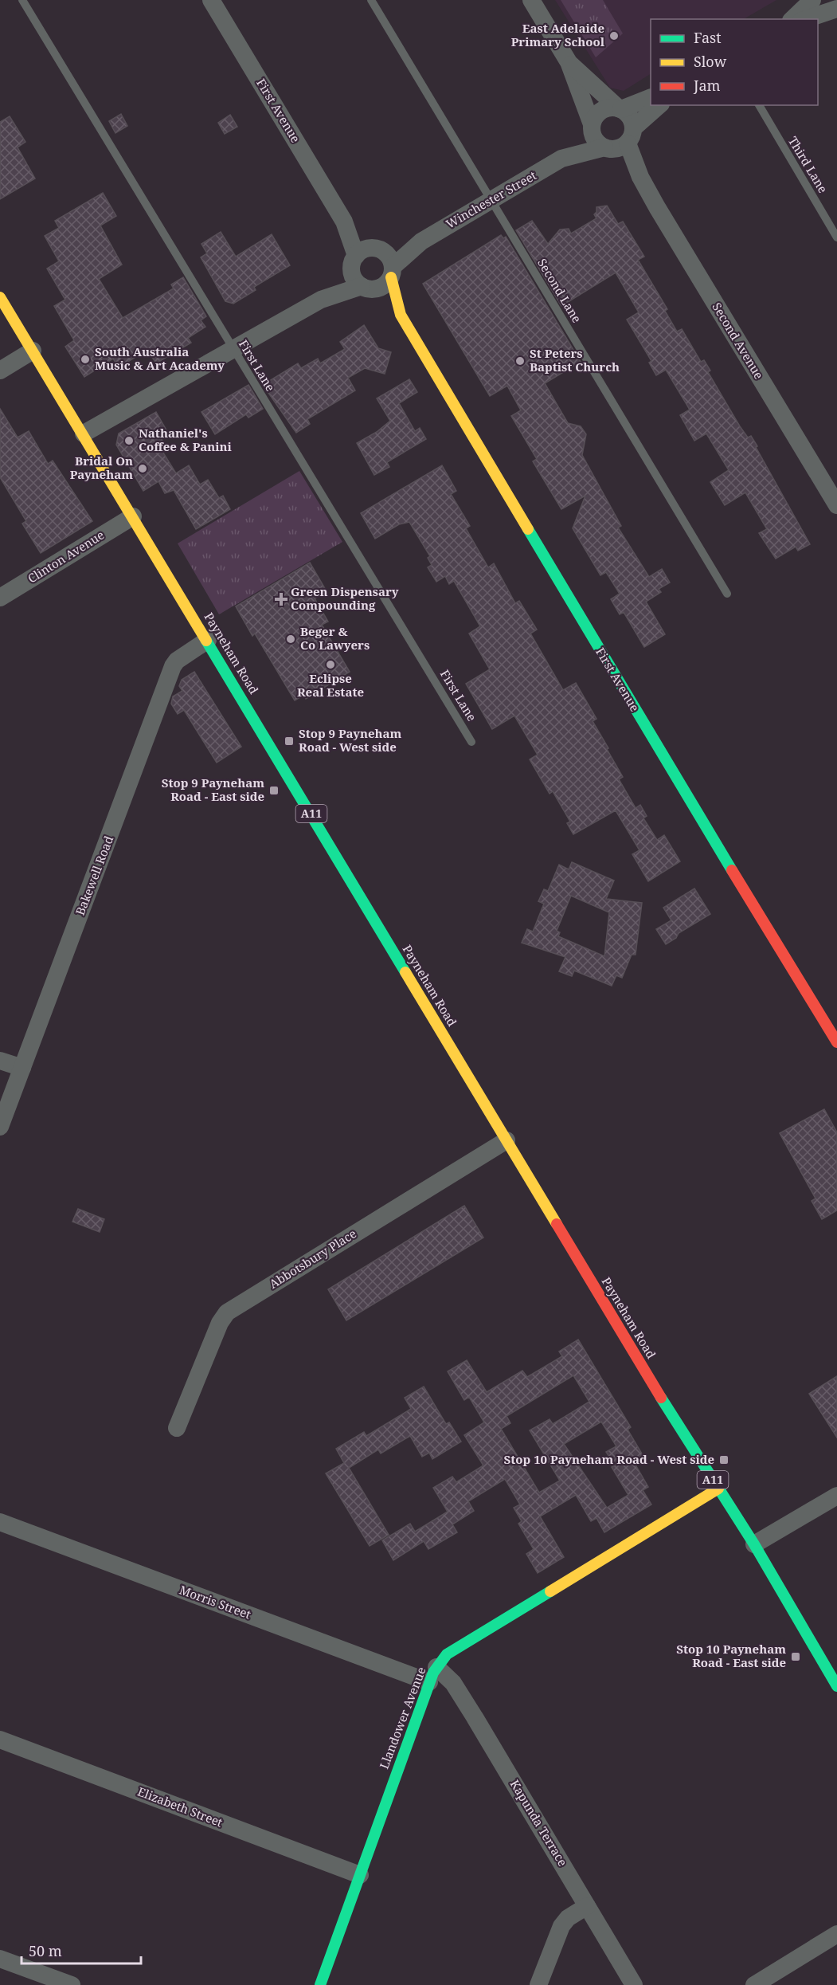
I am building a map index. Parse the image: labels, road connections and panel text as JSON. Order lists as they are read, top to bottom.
{
  "streets": {
    "main road": [
      "First Avenue",
      "Payneham Road",
      "A11",
      "Llandower Avenue"
    ],
    "street": [
      "Winchester Street",
      "Second Avenue",
      "Clinton Avenue",
      "Bakewell Road",
      "Abbotsbury Place",
      "Morris Street",
      "Elizabeth Street",
      "Kapunda Terrace"
    ],
    "lane": ["Third Lane", "Second Lane", "First Lane"]
  },
  "crossings": [
    ["First Avenue", "Winchester Street"],
    ["Winchester Street", "Second Lane"],
    ["Winchester Street", "Second Avenue"],
    ["Clinton Avenue", "Payneham Road"],
    ["Payneham Road", "Bakewell Road"],
    ["Payneham Road", "Abbotsbury Place"],
    ["Payneham Road", "Llandower Avenue"],
    ["Morris Street", "Llandower Avenue"],
    ["Morris Street", "Kapunda Terrace"],
    ["Llandower Avenue", "Elizabeth Street"],
    ["Llandower Avenue", "Kapunda Terrace"]
  ],
  "places": {
    "other": [
      "East Adelaide Primary School",
      "South Australia Music & Art Academy",
      "St Peters Baptist Church",
      "Nathaniel's Coffee & Panini",
      "Bridal On Payneham",
      "Beger & Co Lawyers",
      "Eclipse Real Estate"
    ],
    "health": ["Green Dispensary Compounding"],
    "transit": [
      "Stop 9 Payneham Road - West side",
      "Stop 9 Payneham Road - East side",
      "Stop 10 Payneham Road - West side",
      "Stop 10 Payneham Road - East side"
    ]
  },
  "legend": ["Fast", "Slow", "Jam"],
  "scale_bar": "50 m"
}
